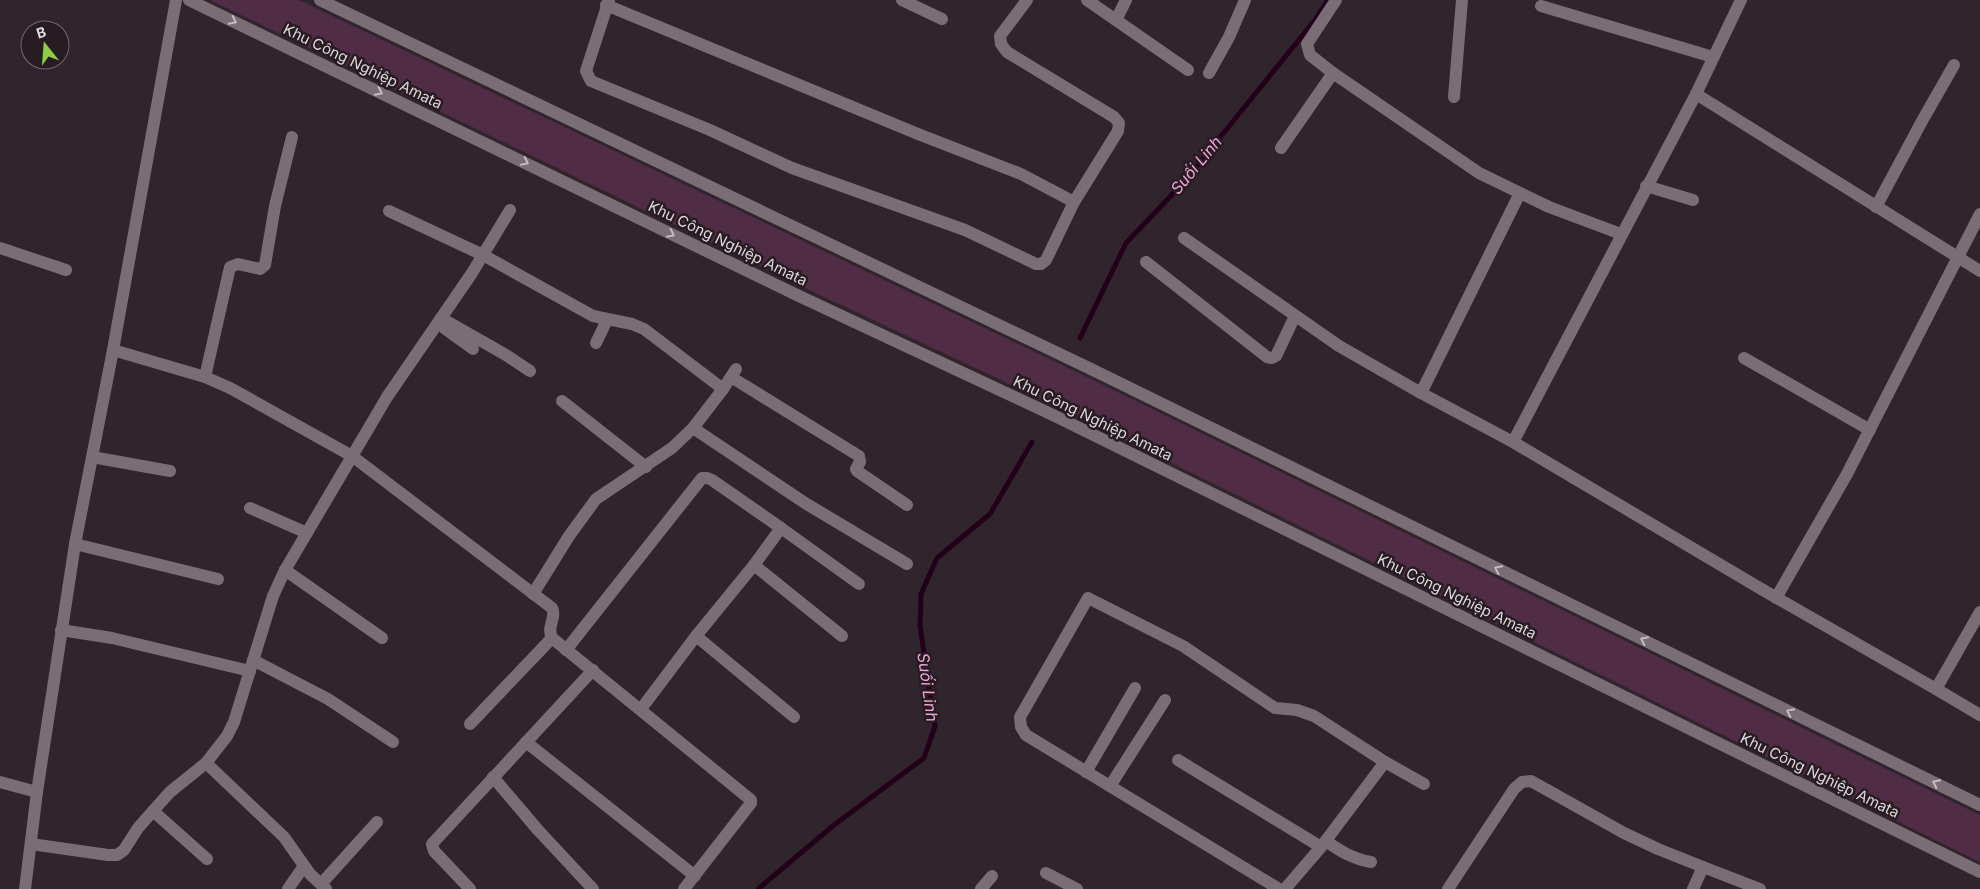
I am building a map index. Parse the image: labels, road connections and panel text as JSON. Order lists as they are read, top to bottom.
{
  "streets": {
    "street": ["Khu Công Nghiệp Amata"]
  },
  "water": ["Suối Linh"],
  "north": "top"
}
